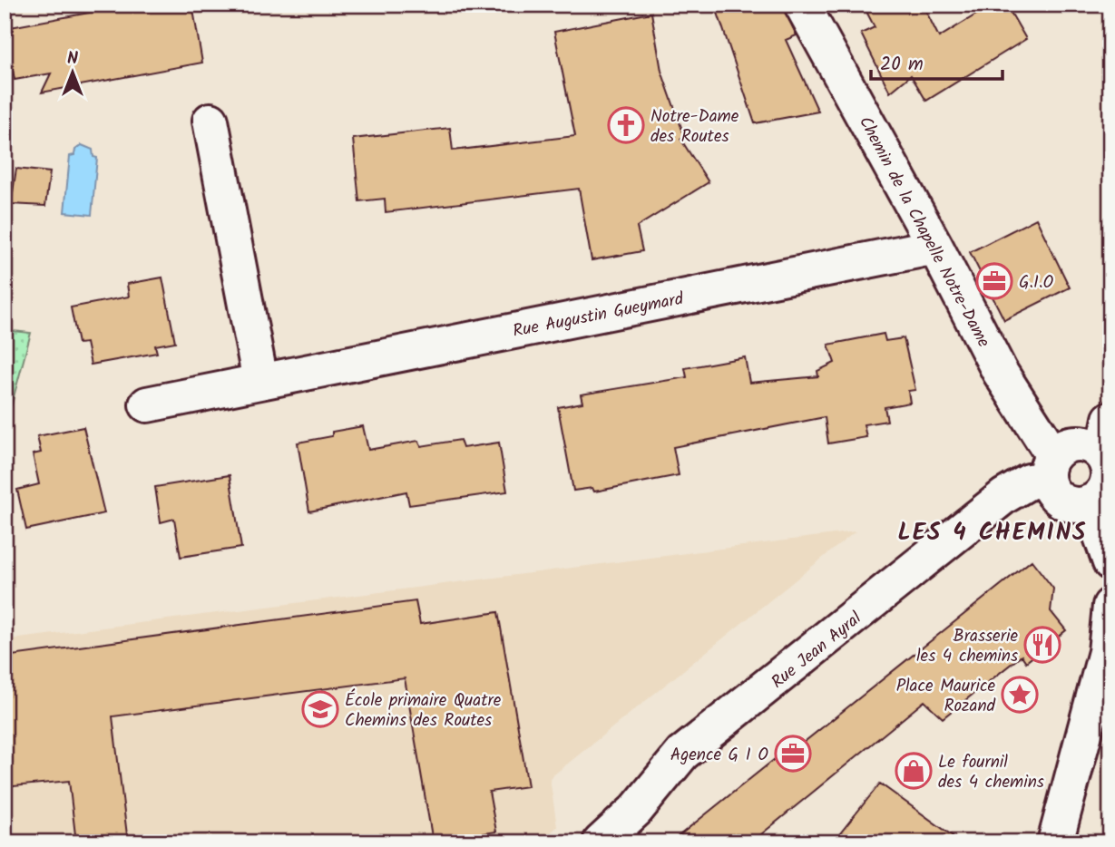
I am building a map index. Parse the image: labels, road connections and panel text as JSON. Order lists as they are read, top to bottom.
{
  "streets": {
    "street": ["Chemin de la Chapelle Notre-Dame", "Rue Augustin Gueymard", "Rue Jean Ayral"]
  },
  "crossings": [
    ["Chemin de la Chapelle Notre-Dame", "Rue Augustin Gueymard"],
    ["Chemin de la Chapelle Notre-Dame", "Rue Jean Ayral"]
  ],
  "districts": ["LES 4 CHEMINS"],
  "places": {
    "church": ["Notre-Dame des Routes"],
    "office": ["G.I.O", "Agence G I O"],
    "restaurant": ["Brasserie les 4 chemins"],
    "place": ["Place Maurice Rozand"],
    "school or university": ["École primaire Quatre Chemins des Routes"],
    "shop": ["Le fournil des 4 chemins"]
  },
  "scale_bar": "20 m",
  "north": "top"
}
